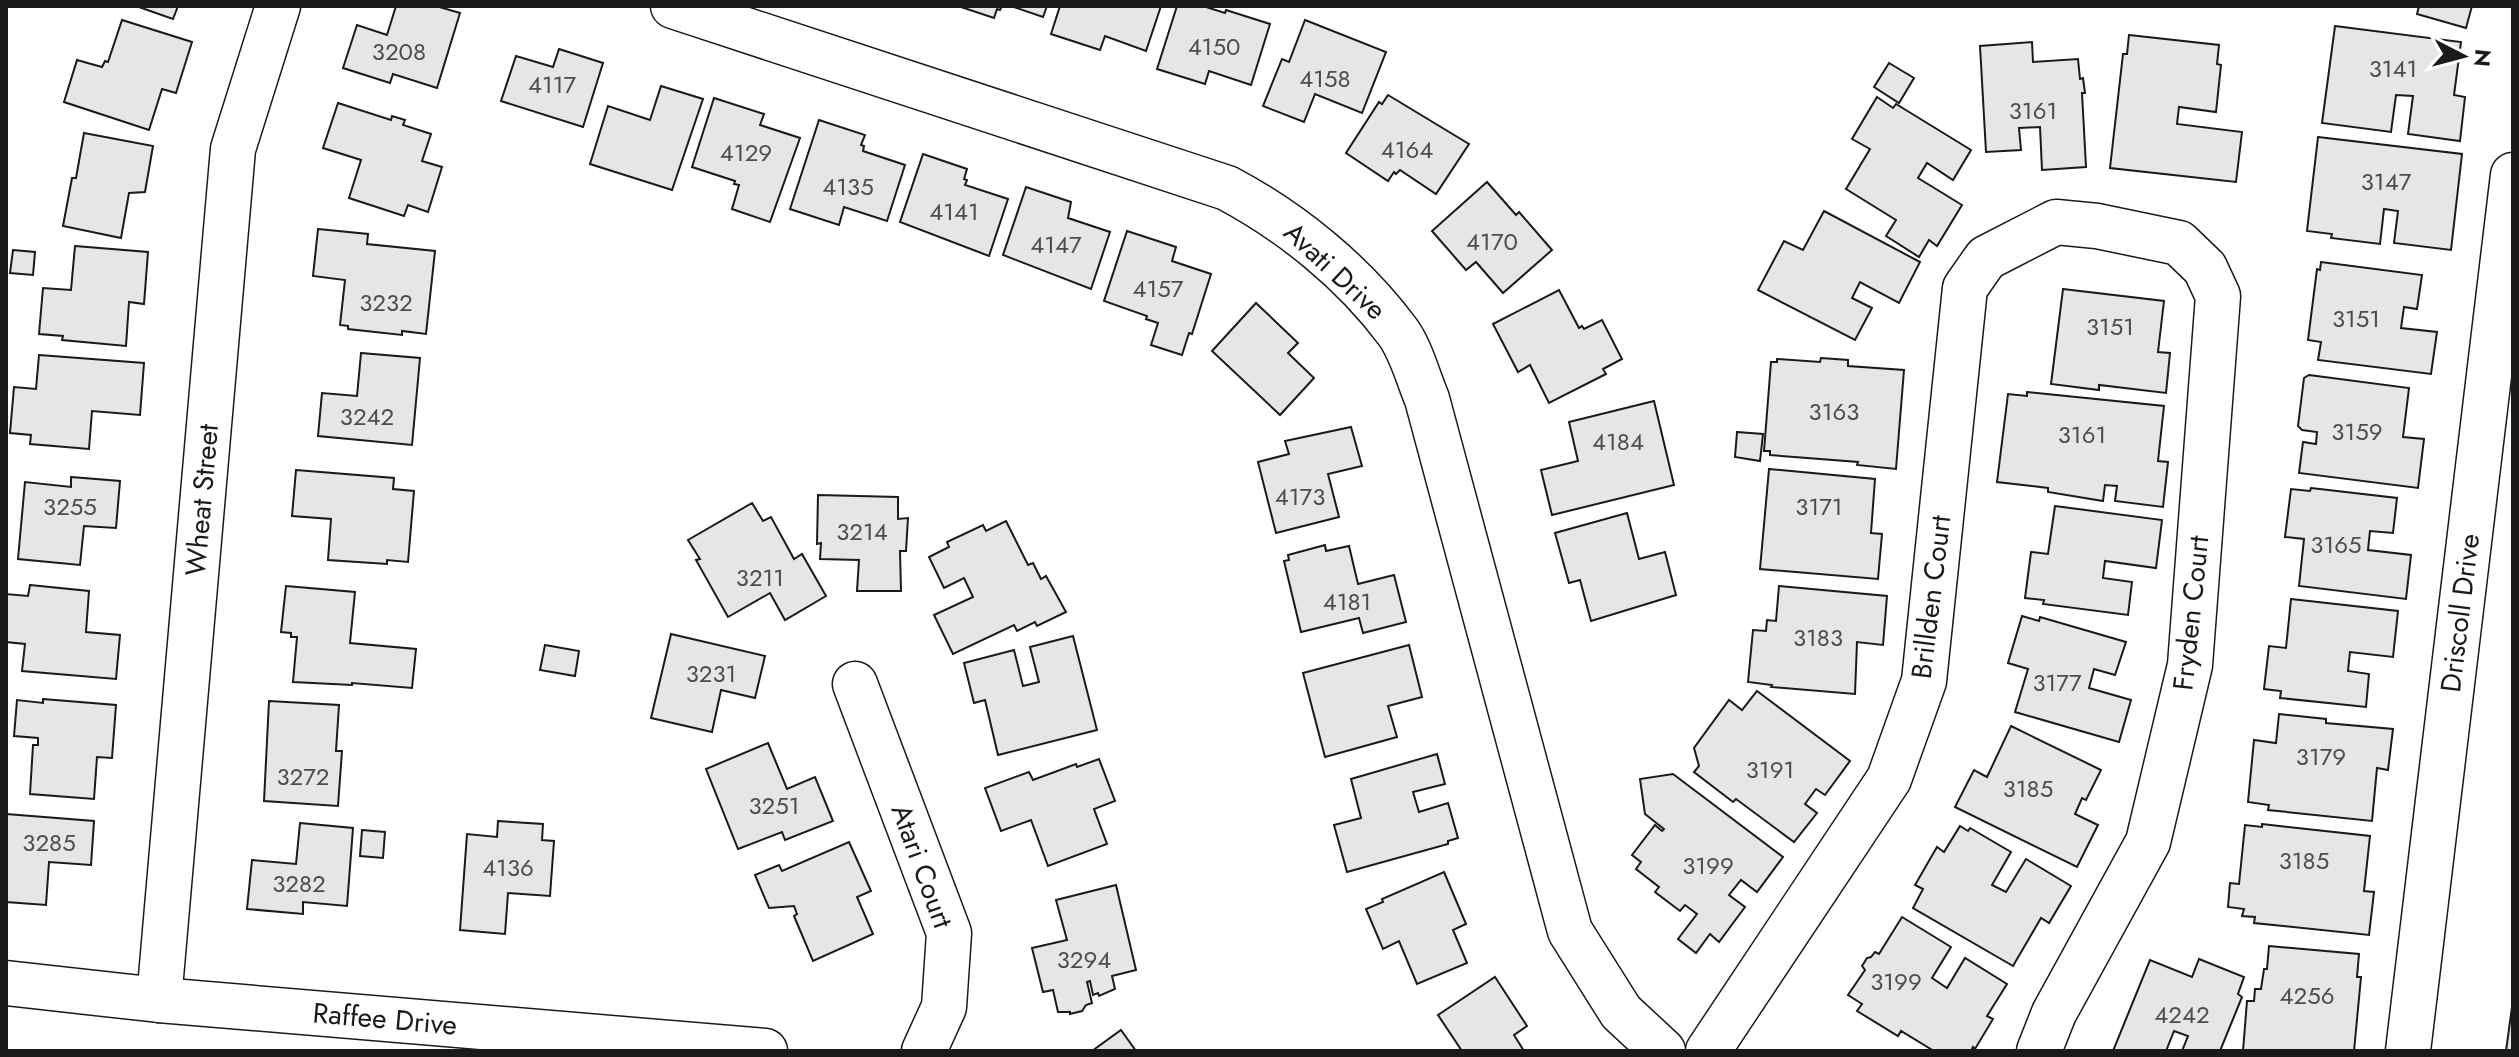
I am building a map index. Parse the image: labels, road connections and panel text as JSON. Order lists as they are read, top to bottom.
{
  "streets": {
    "street": [
      "Avati Drive",
      "Wheat Street",
      "Brillden Court",
      "Fryden Court",
      "Driscoll Drive",
      "Atari Court",
      "Raffee Drive"
    ]
  },
  "crossings": [
    ["Wheat Street", "Raffee Drive"],
    ["Brillden Court", "Fryden Court"]
  ],
  "house_numbers": [
    "4150",
    "3208",
    "3141",
    "4158",
    "4117",
    "3161",
    "4164",
    "4129",
    "3147",
    "4135",
    "4141",
    "4170",
    "4147",
    "4157",
    "3232",
    "3151",
    "3151",
    "3163",
    "3242",
    "3159",
    "3161",
    "4184",
    "4173",
    "3255",
    "3171",
    "3214",
    "3165",
    "3211",
    "4181",
    "3183",
    "3231",
    "3177",
    "3179",
    "3191",
    "3272",
    "3185",
    "3251",
    "3285",
    "3185",
    "3199",
    "4136",
    "3282",
    "3294",
    "3199",
    "4256",
    "4242"
  ],
  "north": "right"
}
